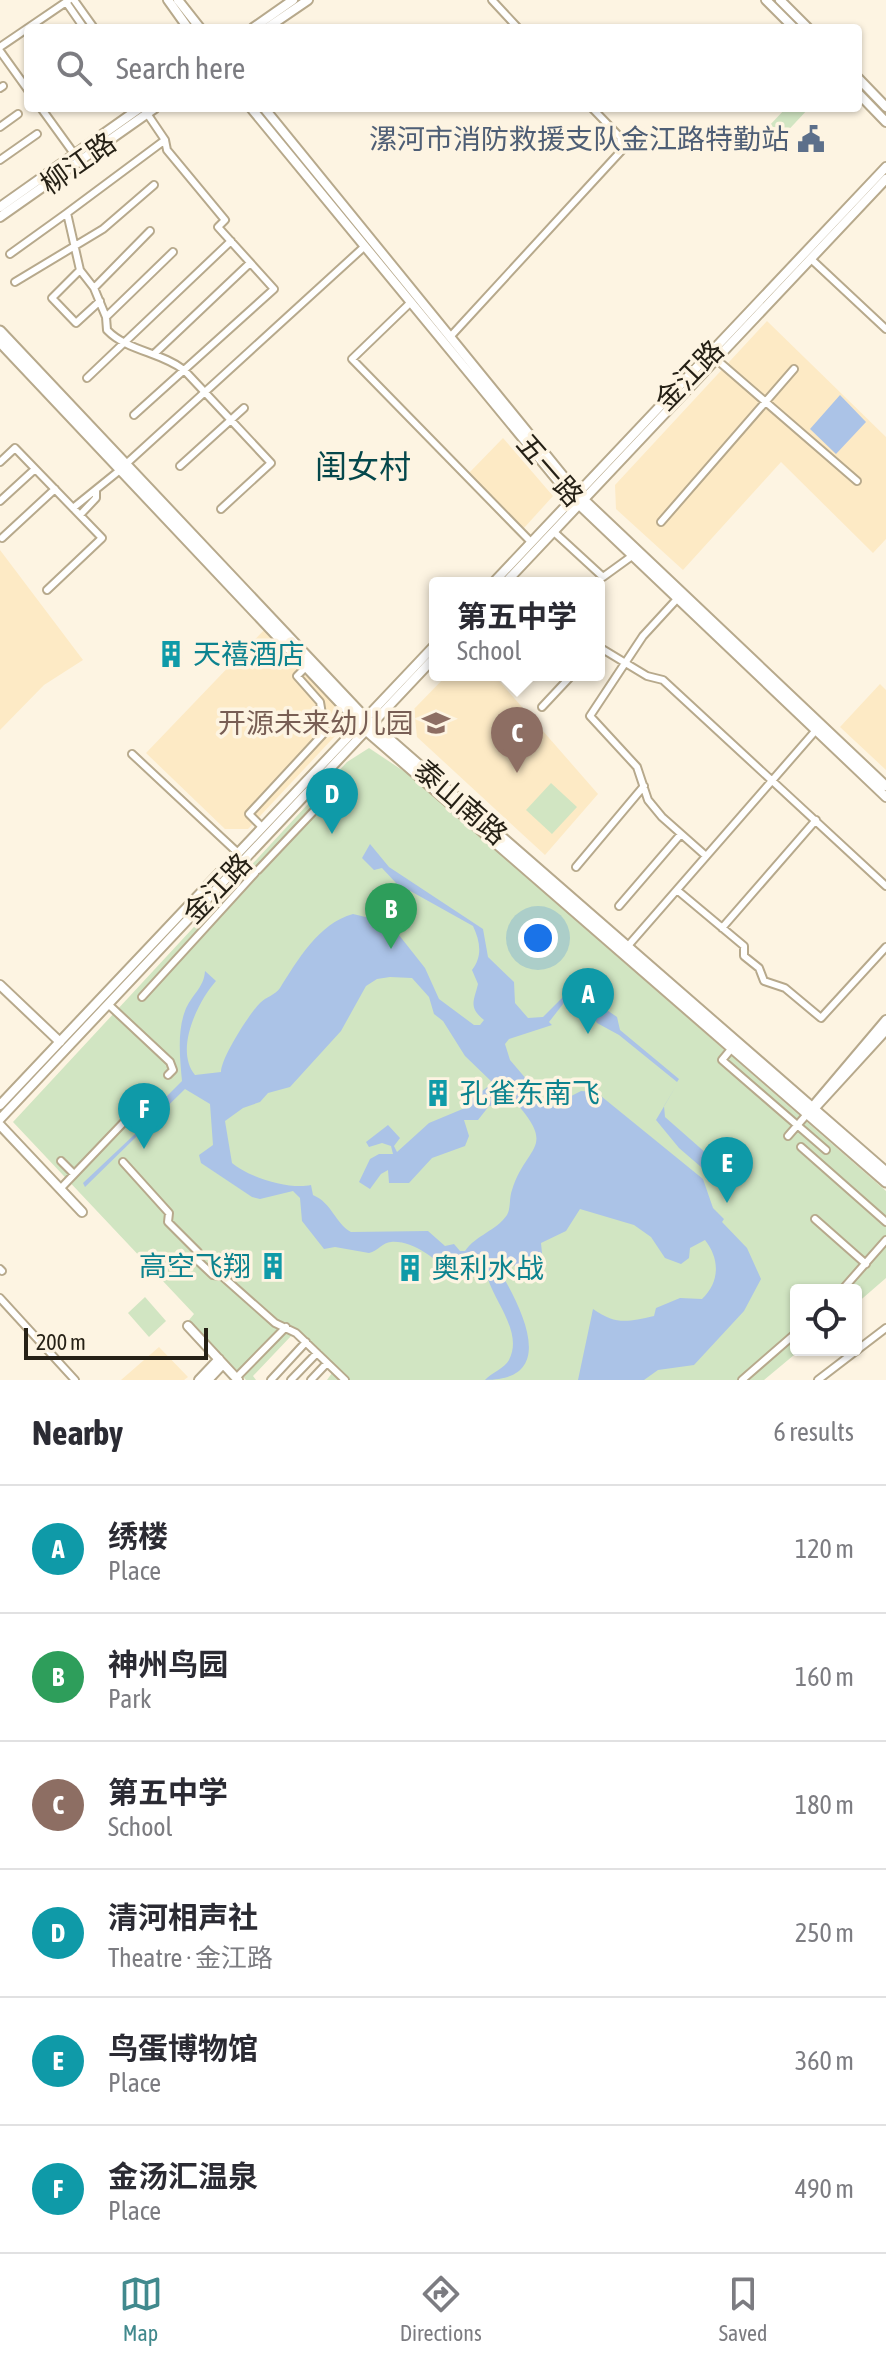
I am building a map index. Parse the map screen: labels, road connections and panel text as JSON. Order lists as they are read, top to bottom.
{
  "streets": {
    "main road": ["泰山南路"],
    "street": ["柳江路", "金江路", "五一路"]
  },
  "crossings": [
    ["金江路", "五一路"],
    ["金江路", "泰山南路"]
  ],
  "districts": ["闺女村"],
  "places": {
    "public building": ["漯河市消防救援支队金江路特勤站"],
    "building": [
      "天禧酒店",
      "孔雀东南飞",
      "高空飞翔",
      "奥利水战"
    ],
    "school or university": ["开源未来幼儿园"]
  },
  "scale_bar": "200 m",
  "page": {
    "search": "Search here",
    "popup": ["第五中学", "School"],
    "pins": [
      "C",
      "D",
      "B",
      "A",
      "F",
      "E"
    ],
    "scale": "200 m",
    "heading": ["Nearby", "6 results"],
    "list": [
      {
        "mark": "A",
        "name": "绣楼",
        "note": "Place",
        "value": "120 m"
      },
      {
        "mark": "B",
        "name": "神州鸟园",
        "note": "Park",
        "value": "160 m"
      },
      {
        "mark": "C",
        "name": "第五中学",
        "note": "School",
        "value": "180 m"
      },
      {
        "mark": "D",
        "name": "清河相声社",
        "note": "Theatre · 金江路",
        "value": "250 m"
      },
      {
        "mark": "E",
        "name": "鸟蛋博物馆",
        "note": "Place",
        "value": "360 m"
      },
      {
        "mark": "F",
        "name": "金汤汇温泉",
        "note": "Place",
        "value": "490 m"
      }
    ],
    "nav": ["Map", "Directions", "Saved"]
  }
}
